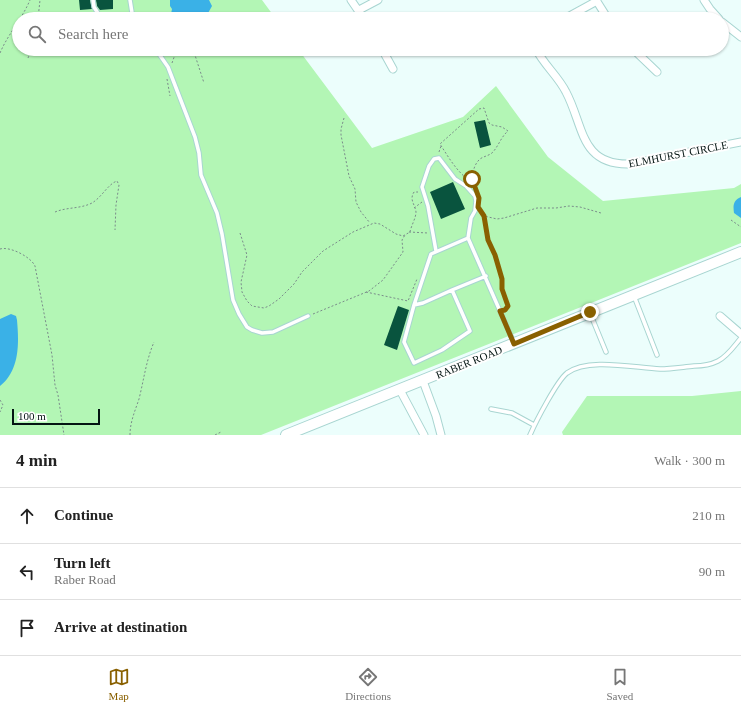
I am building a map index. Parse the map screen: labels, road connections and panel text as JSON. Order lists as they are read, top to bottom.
{
  "streets": {
    "street": ["ELMHURST CIRCLE", "RABER ROAD"]
  },
  "scale_bar": "100 m",
  "page": {
    "search": "Search here",
    "scale": "100 m",
    "heading": ["4 min", "Walk · 300 m"],
    "list": [
      ["Continue", "210 m"],
      ["Turn left", "Raber Road", "90 m"],
      "Arrive at destination"
    ],
    "nav": ["Map", "Directions", "Saved"]
  }
}
